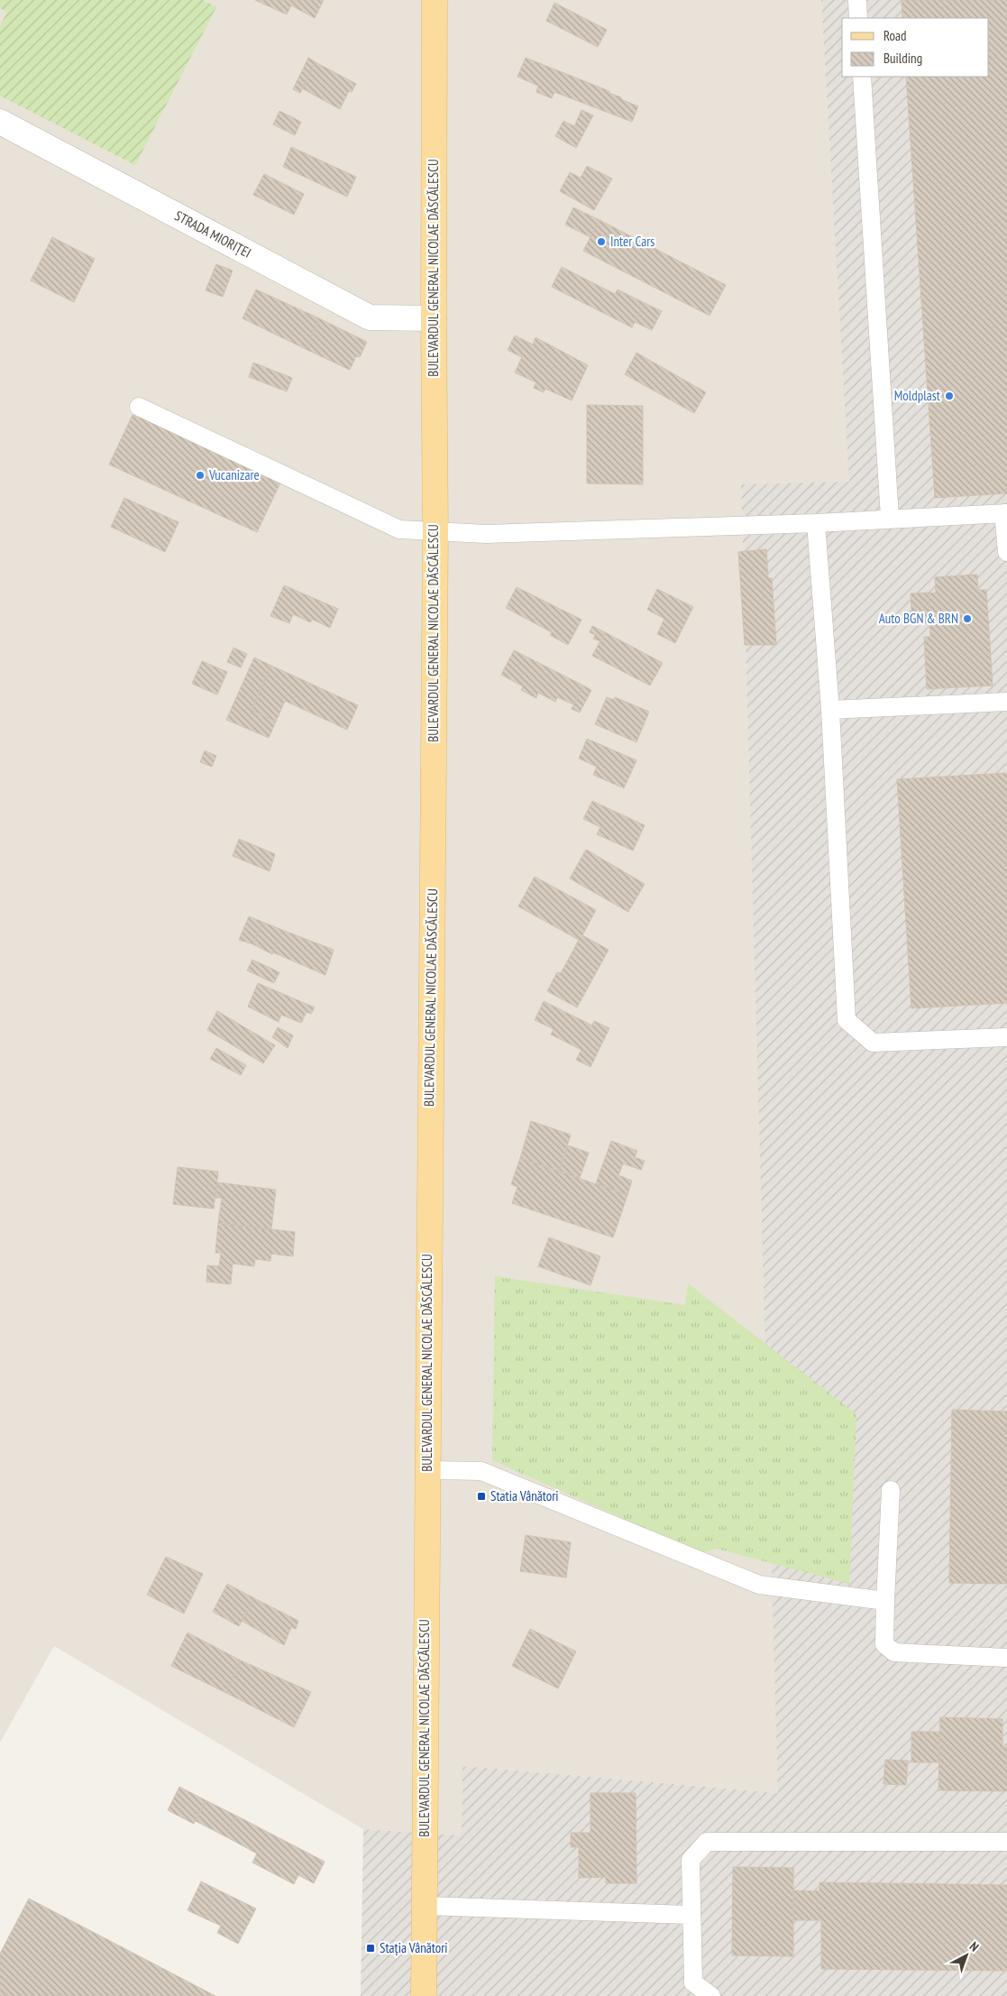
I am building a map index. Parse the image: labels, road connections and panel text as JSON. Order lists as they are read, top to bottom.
{
  "streets": {
    "main road": ["BULEVARDUL GENERAL NICOLAE DĂSCĂLESCU"],
    "street": ["STRADA MIORIȚEI"]
  },
  "crossings": [
    ["STRADA MIORIȚEI", "BULEVARDUL GENERAL NICOLAE DĂSCĂLESCU"]
  ],
  "places": {
    "other": [
      "Inter Cars",
      "Moldplast",
      "Vucanizare",
      "Auto BGN & BRN"
    ],
    "transit": ["Statia Vânători", "Stația Vânători"]
  },
  "legend": ["Road", "Building"],
  "north": "top right"
}
